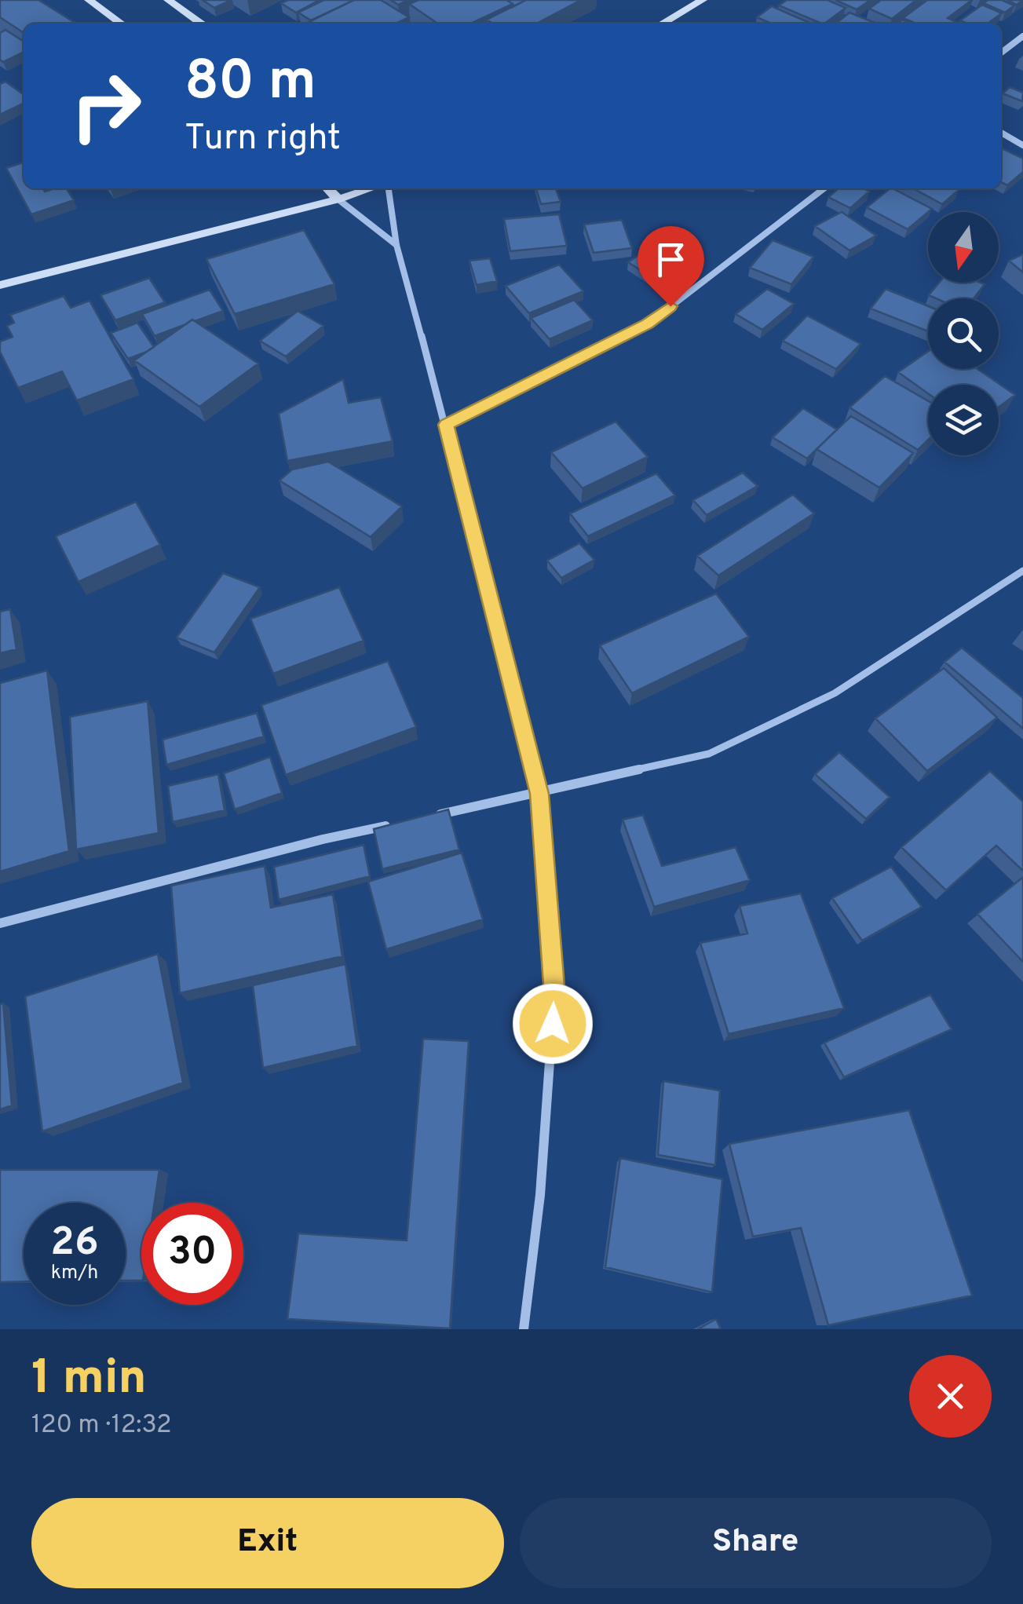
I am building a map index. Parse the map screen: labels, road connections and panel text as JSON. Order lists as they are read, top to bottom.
{
  "north": "bottom",
  "page": {
    "turn": ["80 m", "Turn right"],
    "speed": "26 km/h",
    "limit": "30",
    "heading": ["1 min", "120 m · 12:32"],
    "buttons": ["Exit", "Share"]
  }
}
